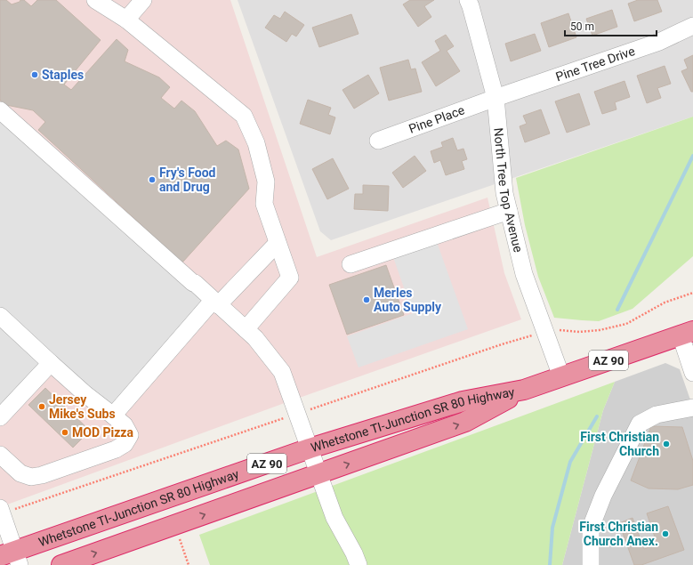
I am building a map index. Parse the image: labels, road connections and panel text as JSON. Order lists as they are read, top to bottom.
{
  "streets": {
    "highway": ["AZ 90", "Whetstone TI-Junction SR 80 Highway"],
    "street": ["Pine Tree Drive", "Pine Place", "North Tree Top Avenue"]
  },
  "crossings": [
    ["Pine Tree Drive", "Pine Place"],
    ["Pine Tree Drive", "North Tree Top Avenue"],
    ["Pine Place", "North Tree Top Avenue"],
    ["North Tree Top Avenue", "Whetstone TI-Junction SR 80 Highway"]
  ],
  "places": [
    "Staples",
    "Fry's Food and Drug",
    "Merles Auto Supply",
    "Jersey Mike's Subs",
    "MOD Pizza",
    "First Christian Church",
    "First Christian Church Anex."
  ],
  "scale_bar": "50 m"
}
